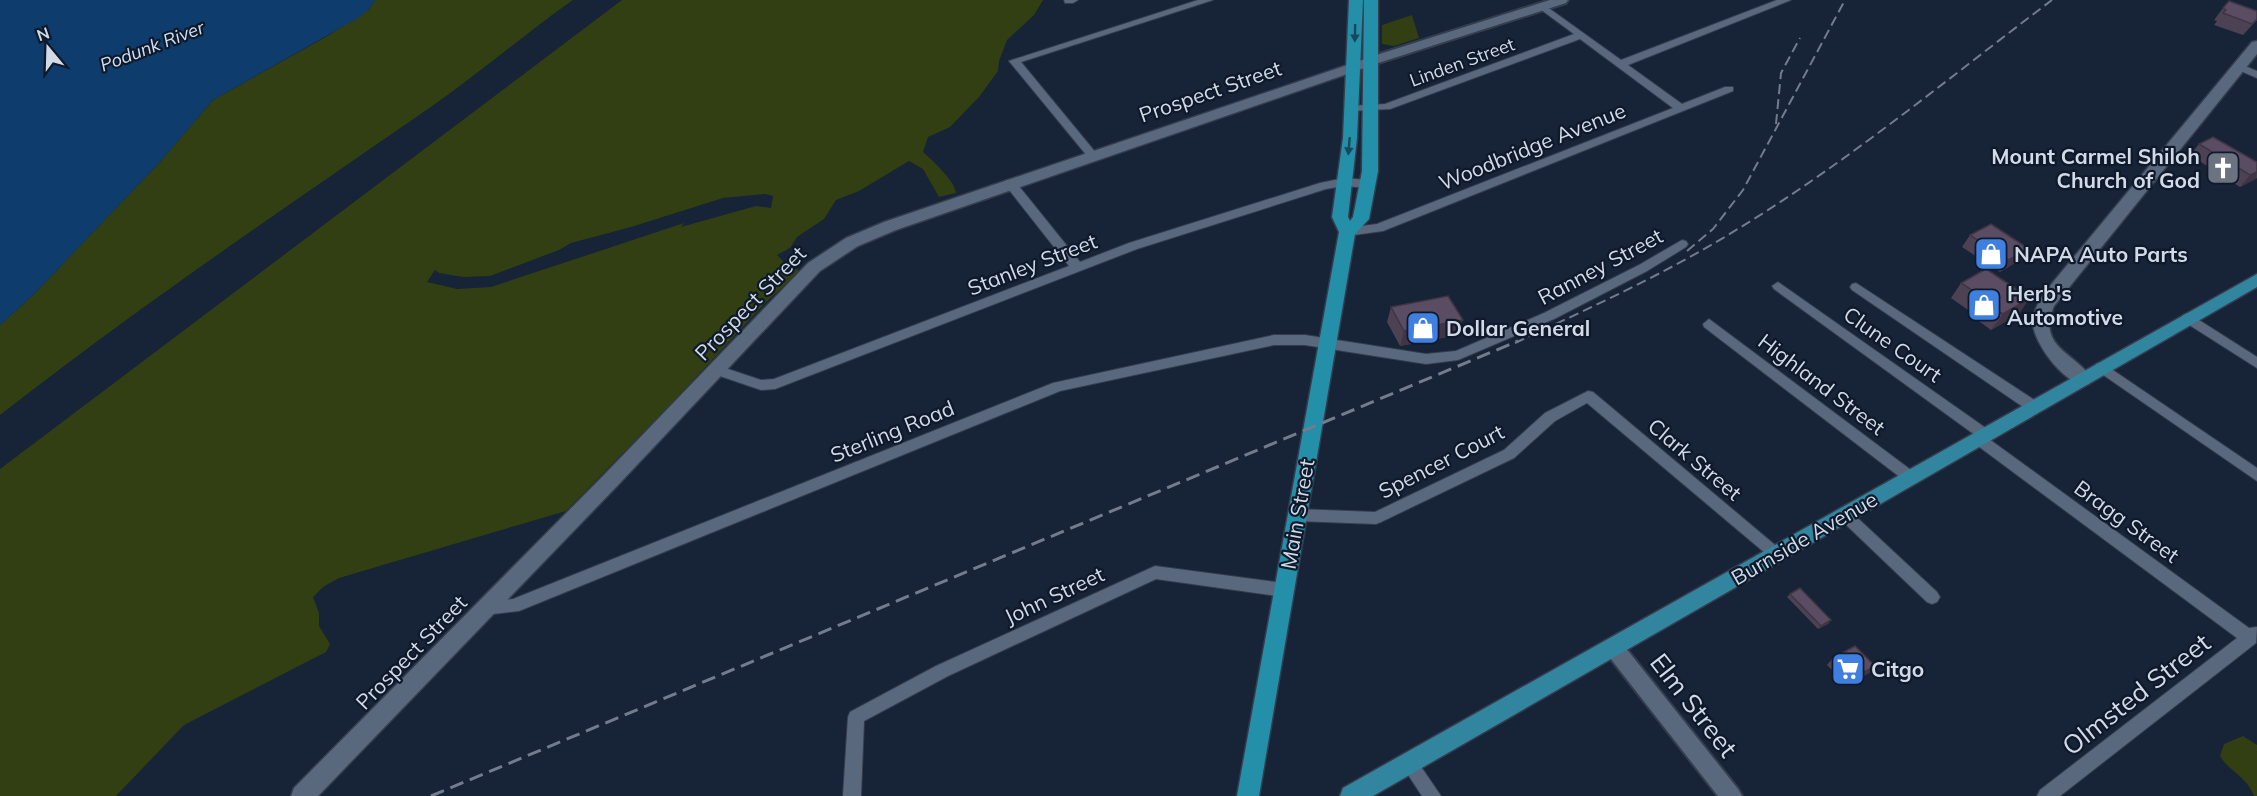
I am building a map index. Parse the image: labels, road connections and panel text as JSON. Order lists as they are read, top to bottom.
{
  "streets": {
    "highway": ["Main Street"],
    "main road": ["Prospect Street", "Burnside Avenue"],
    "street": [
      "Linden Street",
      "Woodbridge Avenue",
      "Stanley Street",
      "Ranney Street",
      "Clune Court",
      "Highland Street",
      "Sterling Road",
      "Clark Street",
      "Spencer Court",
      "Bragg Street",
      "John Street",
      "Olmsted Street",
      "Elm Street"
    ]
  },
  "crossings": [
    ["Linden Street", "Main Street"],
    ["Prospect Street", "Stanley Street"],
    ["Prospect Street", "Sterling Road"],
    ["Prospect Street", "Main Street"],
    ["Woodbridge Avenue", "Main Street"],
    ["Stanley Street", "Main Street"],
    ["Ranney Street", "Sterling Road"],
    ["Ranney Street", "Main Street"],
    ["Clune Court", "Bragg Street"],
    ["Clune Court", "Burnside Avenue"],
    ["Highland Street", "Burnside Avenue"],
    ["Sterling Road", "Main Street"],
    ["Clark Street", "Spencer Court"],
    ["Clark Street", "Burnside Avenue"],
    ["Spencer Court", "Main Street"],
    ["Main Street", "John Street"],
    ["Bragg Street", "Burnside Avenue"],
    ["Bragg Street", "Olmsted Street"],
    ["Burnside Avenue", "Elm Street"]
  ],
  "water": ["Podunk River"],
  "places": {
    "church": ["Mount Carmel Shiloh Church of God"],
    "shop": ["NAPA Auto Parts", "Herb's Automotive", "Dollar General"],
    "supermarket": ["Citgo"]
  },
  "north": "top"
}
